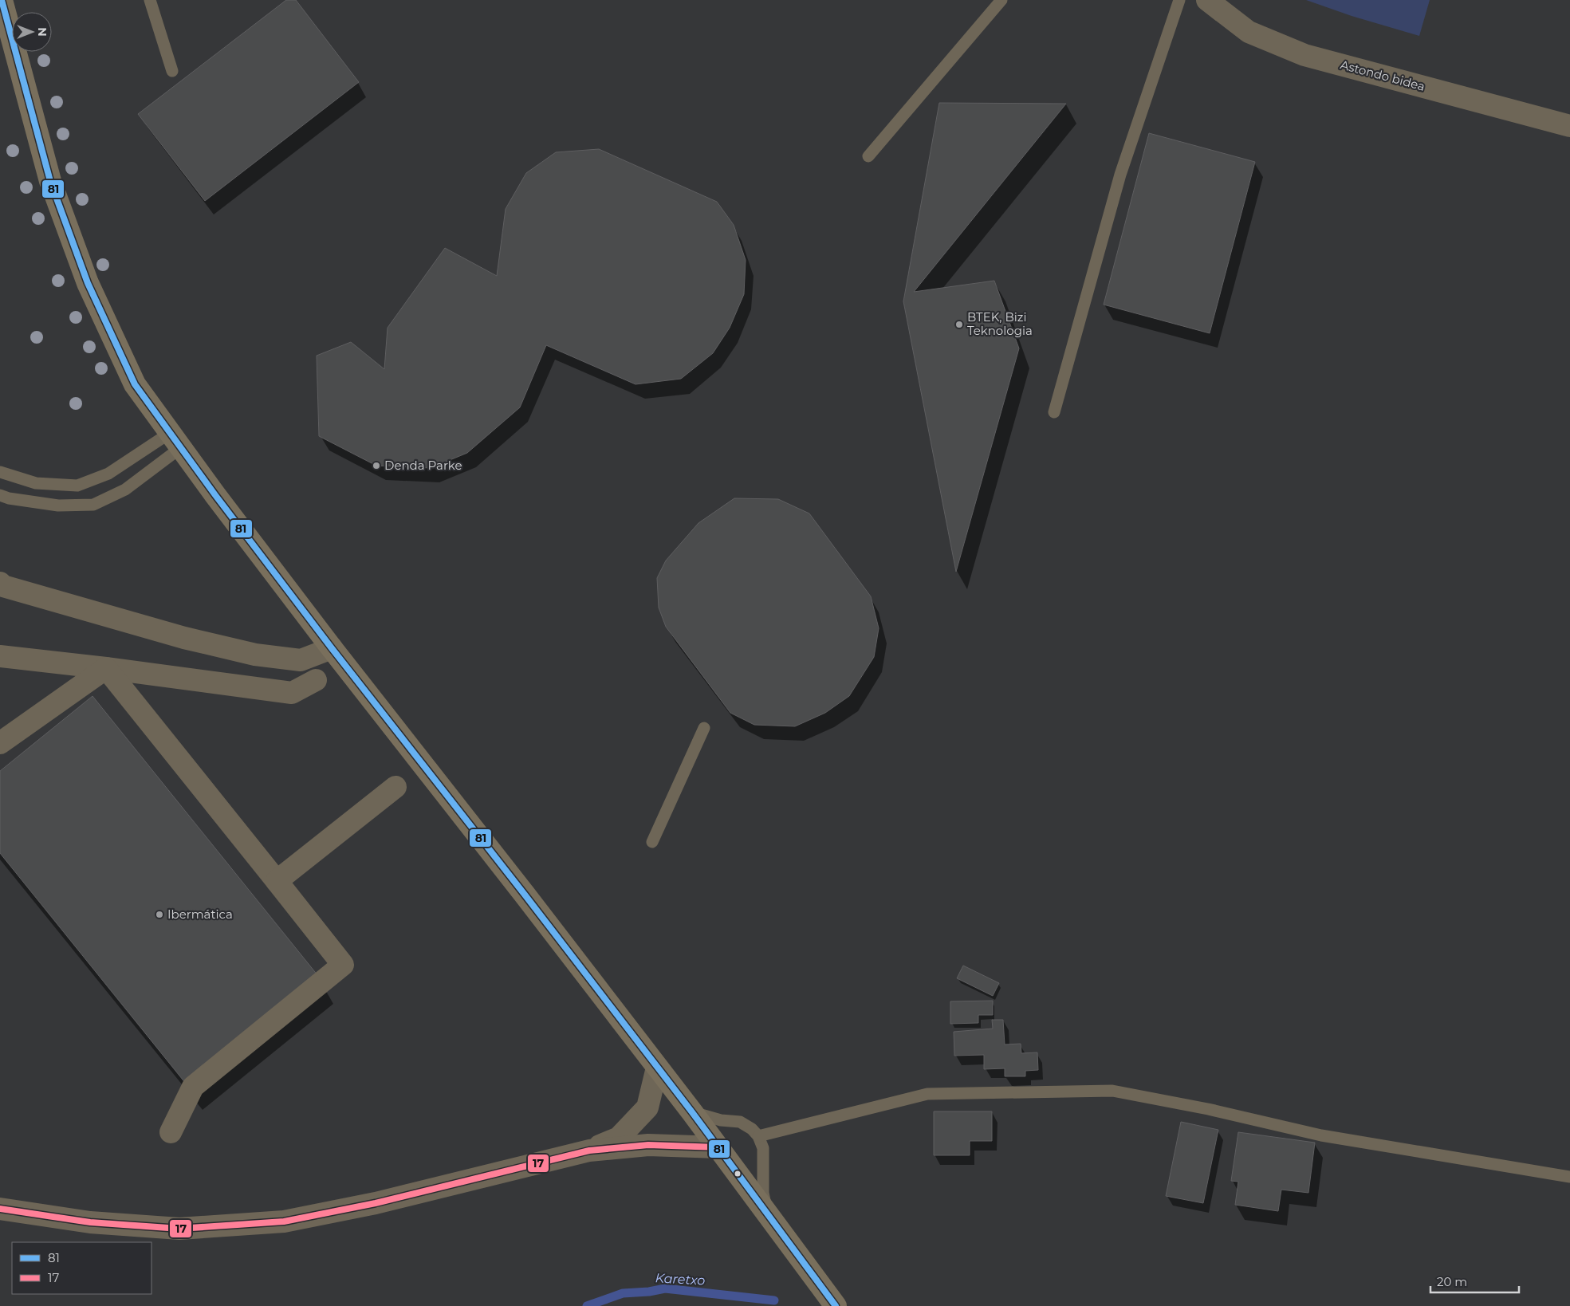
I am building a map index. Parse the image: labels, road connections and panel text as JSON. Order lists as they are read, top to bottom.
{
  "streets": {
    "street": ["Astondo bidea"]
  },
  "water": ["Karetxo"],
  "places": ["BTEK, Bizi Teknologia", "Denda Parke", "Ibermática"],
  "lines": ["transit line 81", "transit line 17"],
  "legend": ["81", "17"],
  "scale_bar": "20 m",
  "north": "right"
}
